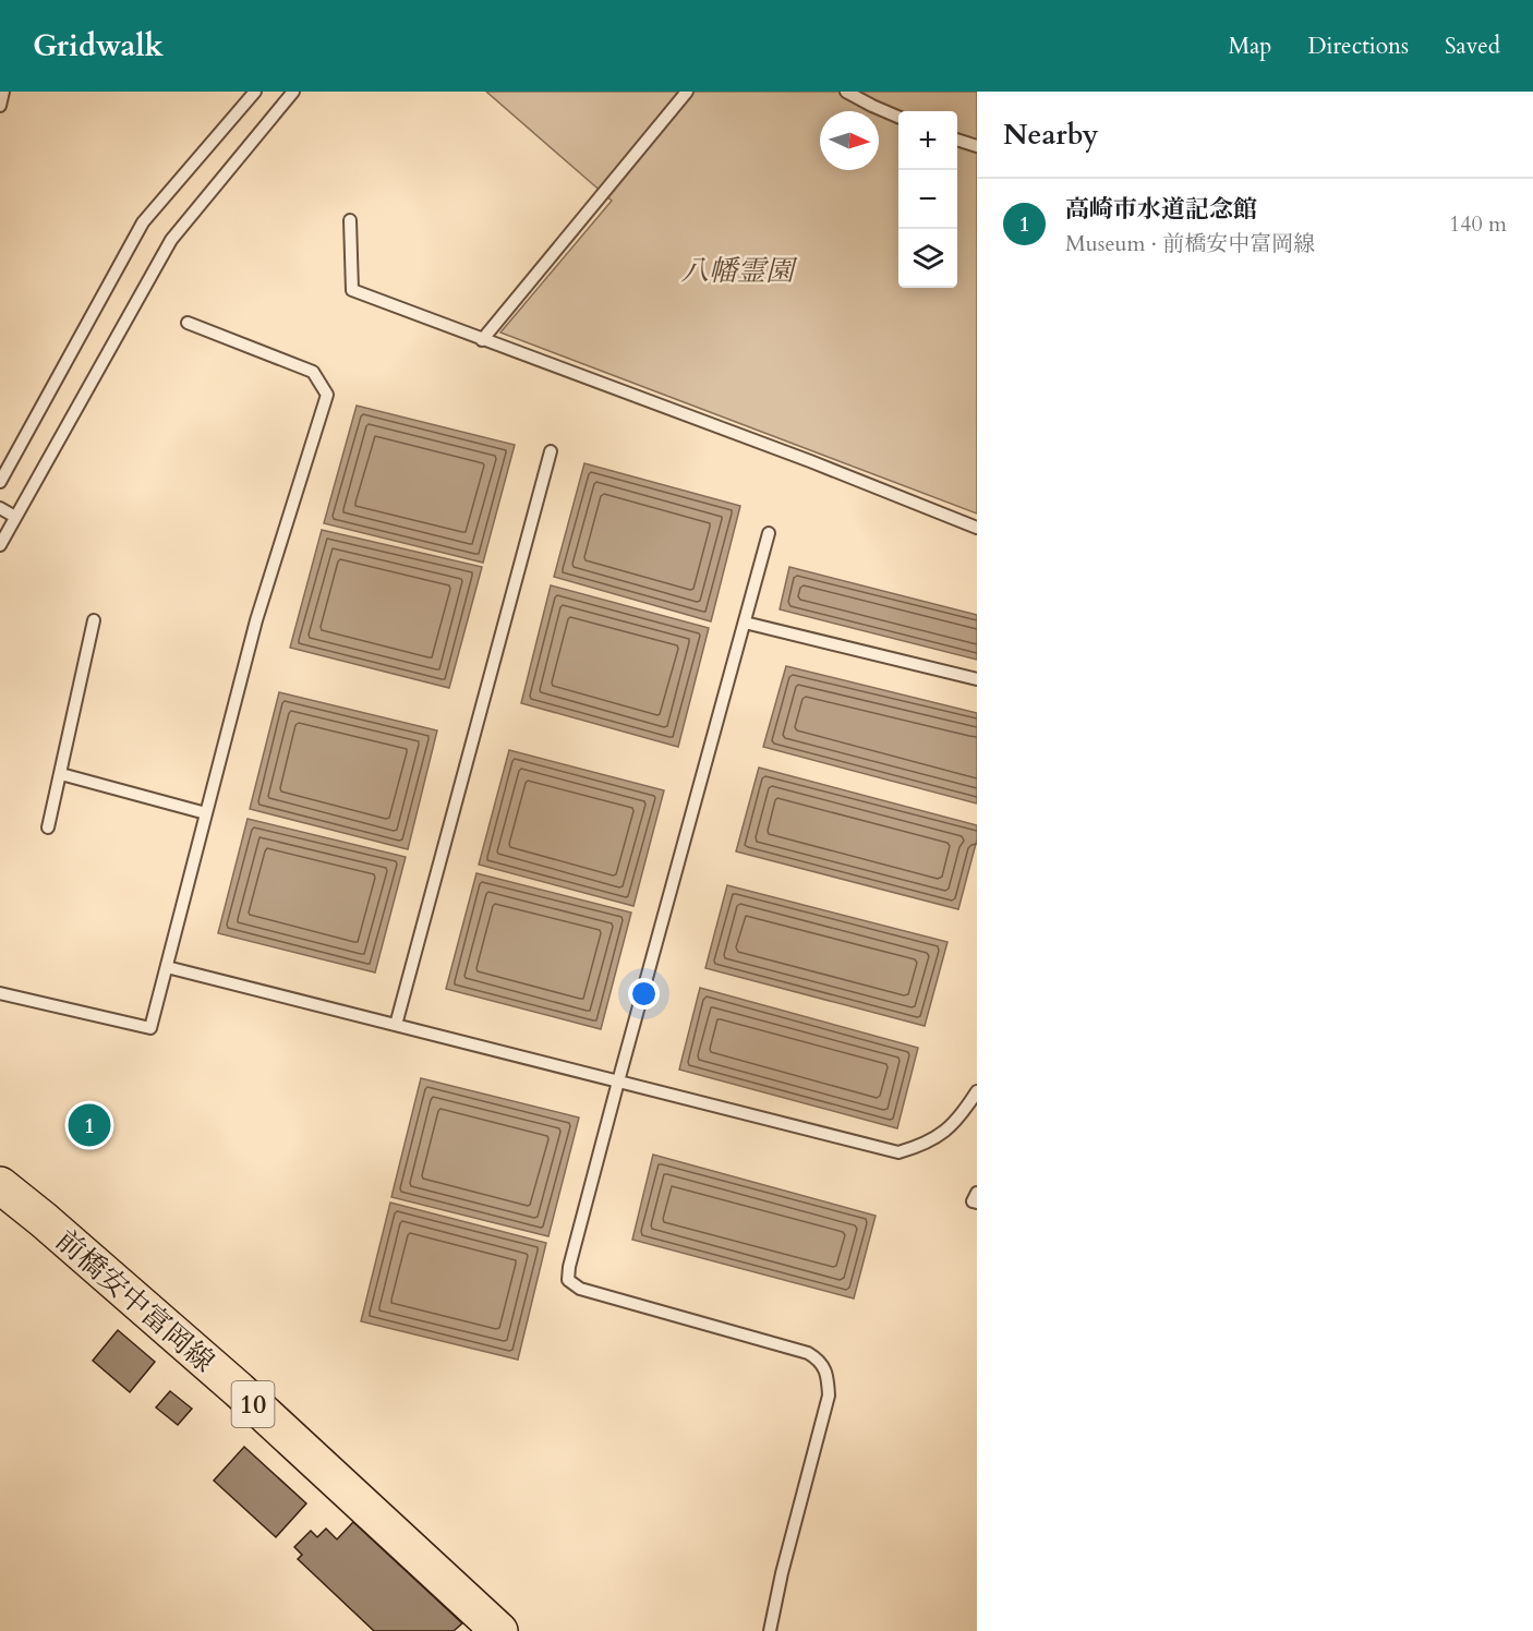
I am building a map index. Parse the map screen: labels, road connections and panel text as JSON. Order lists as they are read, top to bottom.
{
  "streets": {
    "main road": ["前橋安中富岡線", "10"]
  },
  "parks": ["八幡霊園"],
  "north": "right",
  "page": {
    "header": "Gridwalk",
    "nav": ["Map", "Directions", "Saved"],
    "heading": "Nearby",
    "map_buttons": ["+", "−"],
    "list": [
      {
        "mark": "1",
        "name": "高崎市水道記念館",
        "note": "Museum · 前橋安中富岡線",
        "value": "140 m"
      }
    ],
    "pins": "1"
  }
}
